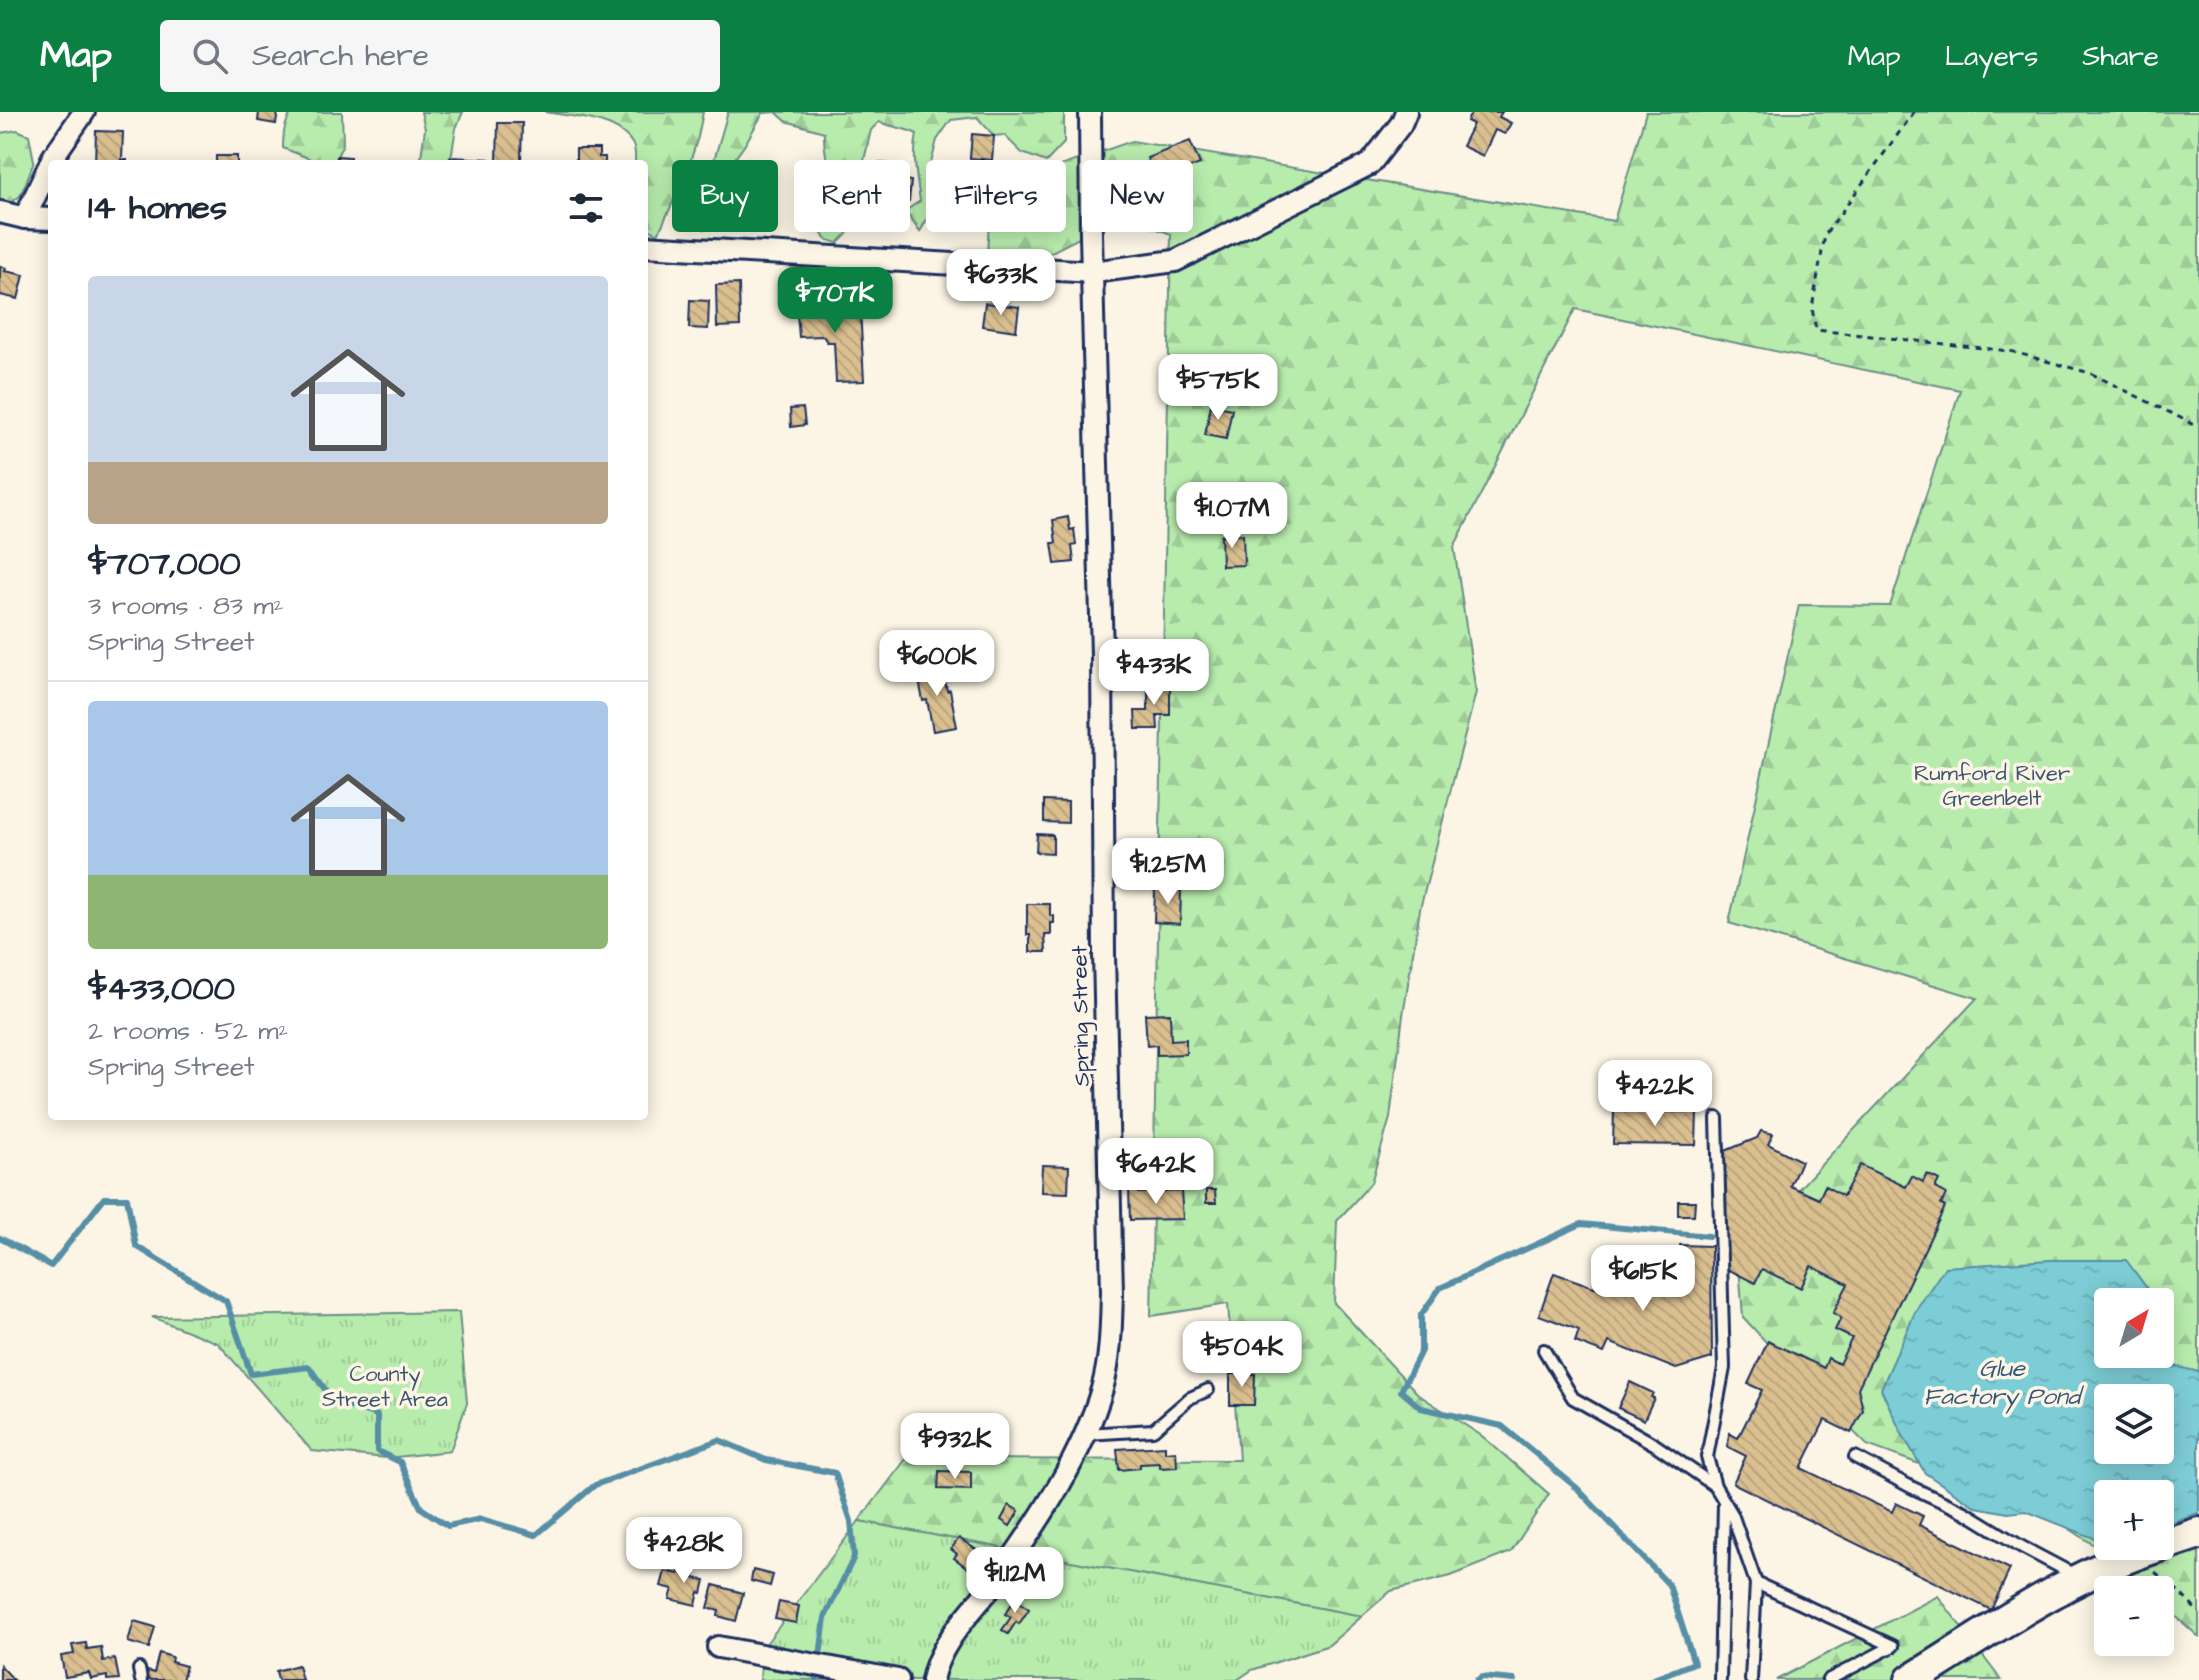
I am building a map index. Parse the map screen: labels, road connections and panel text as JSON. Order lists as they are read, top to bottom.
{
  "streets": {
    "street": ["Spring Street"]
  },
  "water": ["Glue Factory Pond"],
  "parks": ["Rumford River Greenbelt", "County Street Area"],
  "north": "top right",
  "page": {
    "header": "Map",
    "search": "Search here",
    "nav": ["Map", "Layers", "Share"],
    "chip": [
      "Buy",
      "Rent",
      "Filters",
      "New"
    ],
    "heading": "14 homes",
    "price": [
      "$633K",
      "$707K",
      "$575K",
      "$1.07M",
      "$600K",
      "$433K",
      "$1.25M",
      "$422K",
      "$642K",
      "$615K",
      "$504K",
      "$932K",
      "$428K",
      "$1.12M"
    ],
    "list": [
      {
        "name": "$707,000",
        "note": "3 rooms · 83 m² · Spring Street"
      },
      {
        "name": "$433,000",
        "note": "2 rooms · 52 m² · Spring Street"
      }
    ],
    "map_buttons": ["+", "−"]
  }
}
